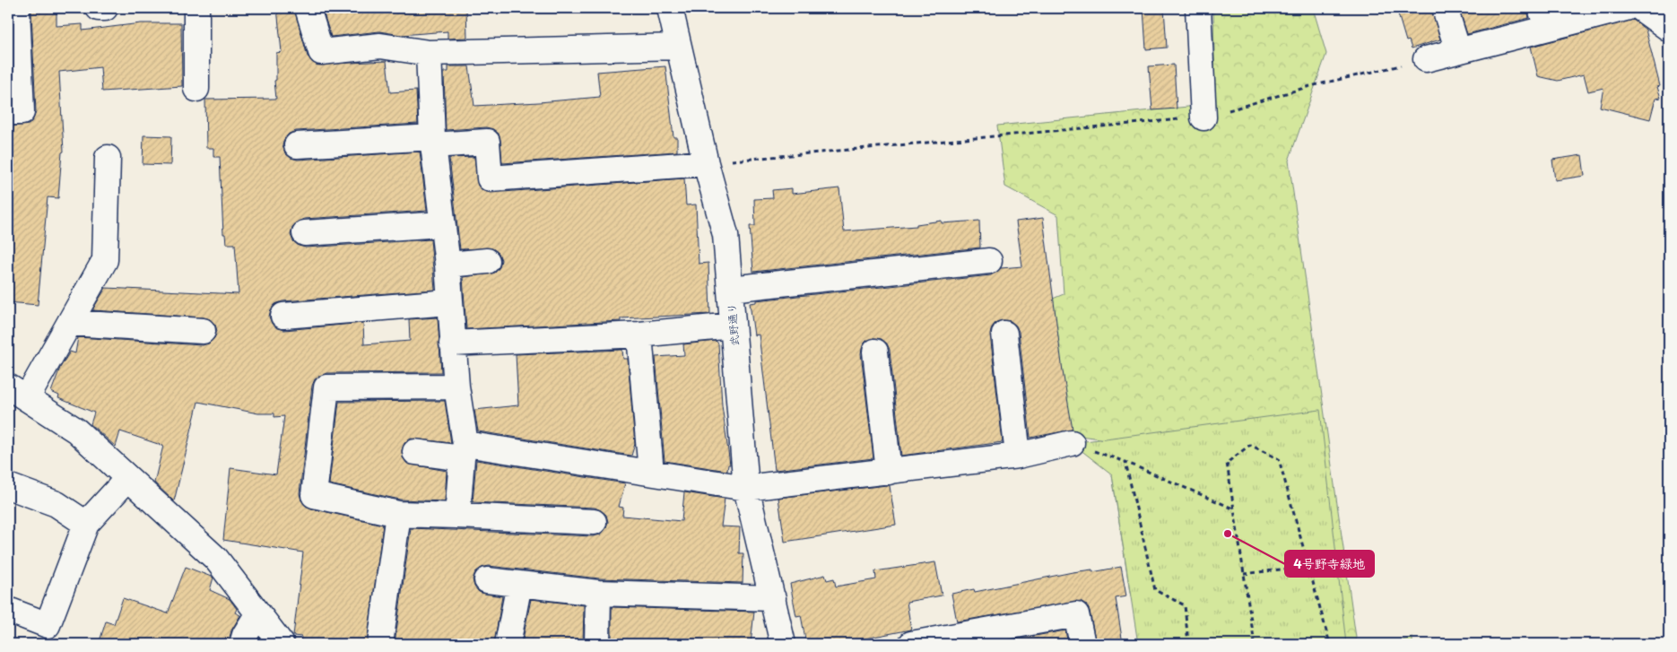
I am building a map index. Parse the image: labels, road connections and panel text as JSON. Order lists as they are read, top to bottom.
{
  "streets": {
    "street": ["武野通り"]
  },
  "places": ["4号野寺緑地"]
}
